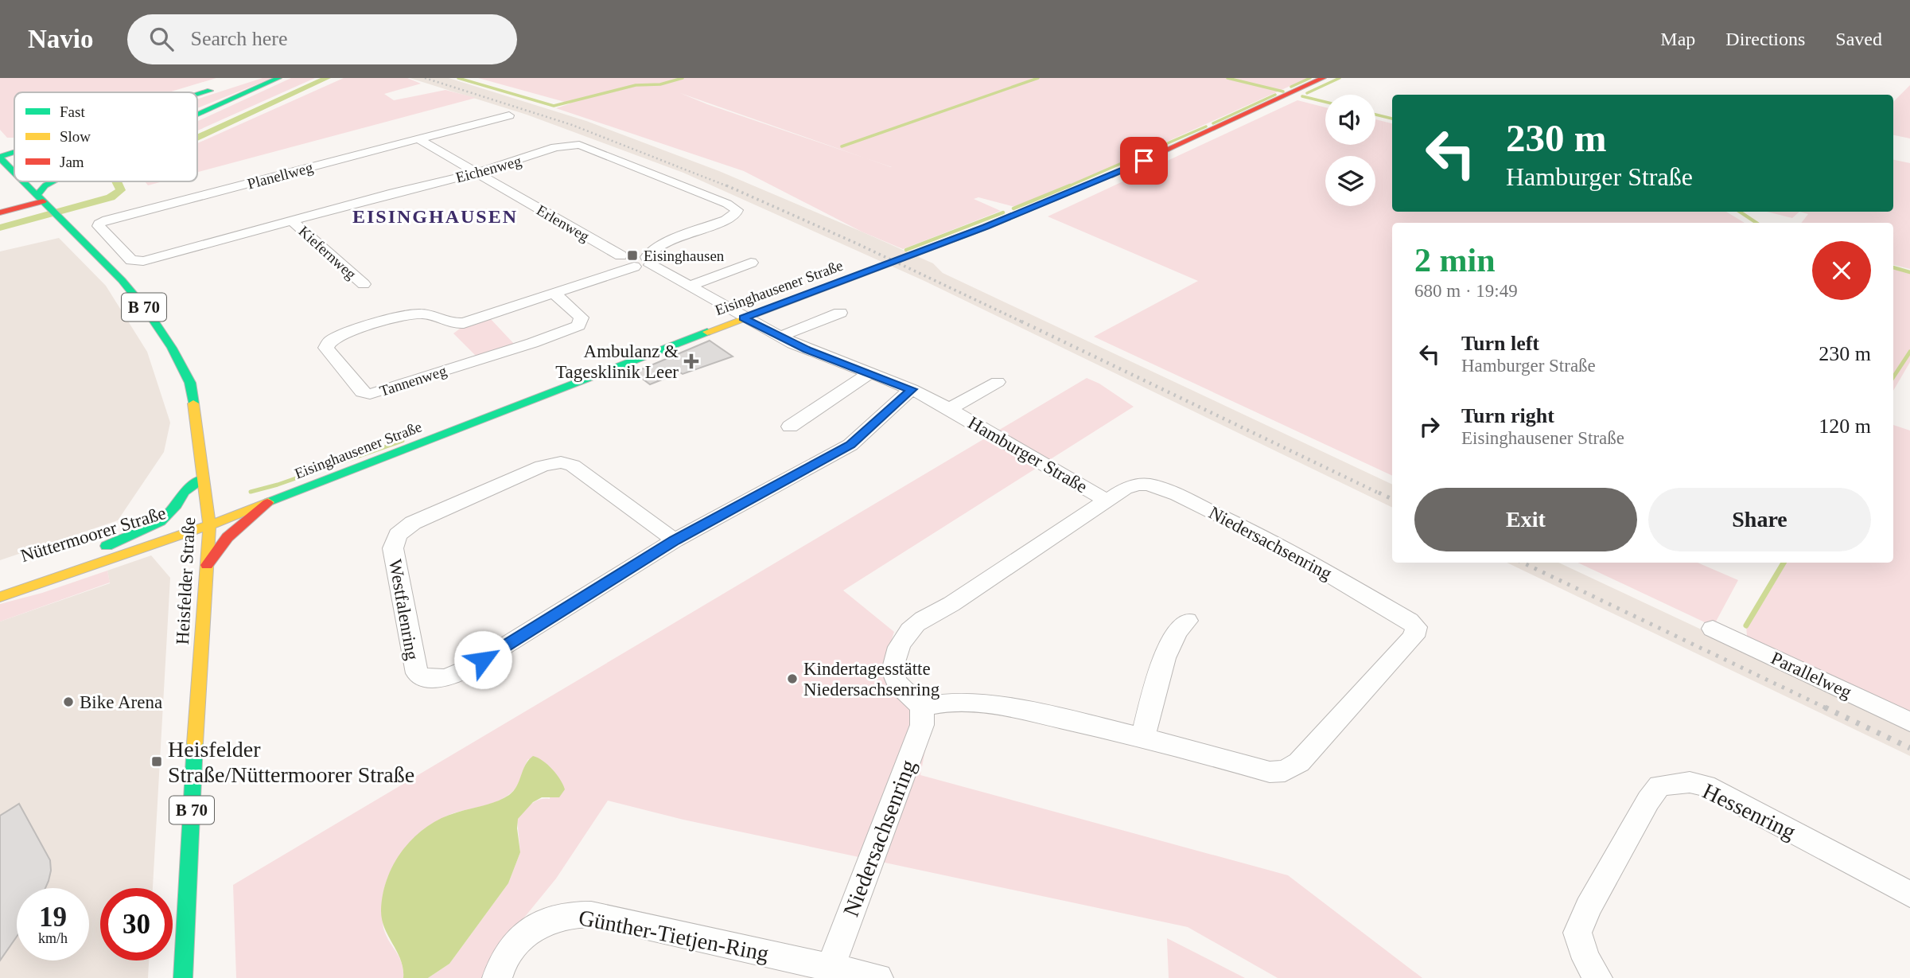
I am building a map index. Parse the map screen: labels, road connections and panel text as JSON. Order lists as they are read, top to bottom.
{
  "streets": {
    "main road": [
      "Eisinghausener Straße",
      "B 70",
      "Nüttermoorer Straße",
      "Heisfelder Straße"
    ],
    "street": [
      "Eichenweg",
      "Planellweg",
      "Erlenweg",
      "Kiefernweg",
      "Tannenweg",
      "Hamburger Straße",
      "Niedersachsenring",
      "Westfalenring",
      "Parallelweg",
      "Hessenring",
      "Günther-Tietjen-Ring"
    ]
  },
  "crossings": [
    ["Eichenweg", "Planellweg"],
    ["Eichenweg", "Erlenweg"],
    ["Eichenweg", "Kiefernweg"],
    ["Eichenweg", "Tannenweg"],
    ["Planellweg", "Erlenweg"],
    ["Eisinghausener Straße", "Hamburger Straße"],
    ["Eisinghausener Straße", "Nüttermoorer Straße"],
    ["Eisinghausener Straße", "Heisfelder Straße"],
    ["Hamburger Straße", "Niedersachsenring"],
    ["Hamburger Straße", "Westfalenring"],
    ["Nüttermoorer Straße", "Heisfelder Straße"],
    ["Niedersachsenring", "Günther-Tietjen-Ring"]
  ],
  "districts": ["EISINGHAUSEN"],
  "places": {
    "transit": ["Eisinghausen", "Heisfelder Straße/Nüttermoorer Straße"],
    "health": ["Ambulanz & Tagesklinik Leer"],
    "other": ["Kindertagesstätte Niedersachsenring", "Bike Arena"]
  },
  "legend": ["Fast", "Slow", "Jam"],
  "page": {
    "header": "Navio",
    "search": "Search here",
    "nav": ["Map", "Directions", "Saved"],
    "turn": ["230 m", "Hamburger Straße"],
    "heading": ["2 min", "680 m · 19:49"],
    "list": [
      {
        "name": "Turn left",
        "note": "Hamburger Straße",
        "value": "230 m"
      },
      {
        "name": "Turn right",
        "note": "Eisinghausener Straße",
        "value": "120 m"
      }
    ],
    "buttons": ["Exit", "Share"],
    "speed": "19 km/h",
    "limit": "30"
  }
}
